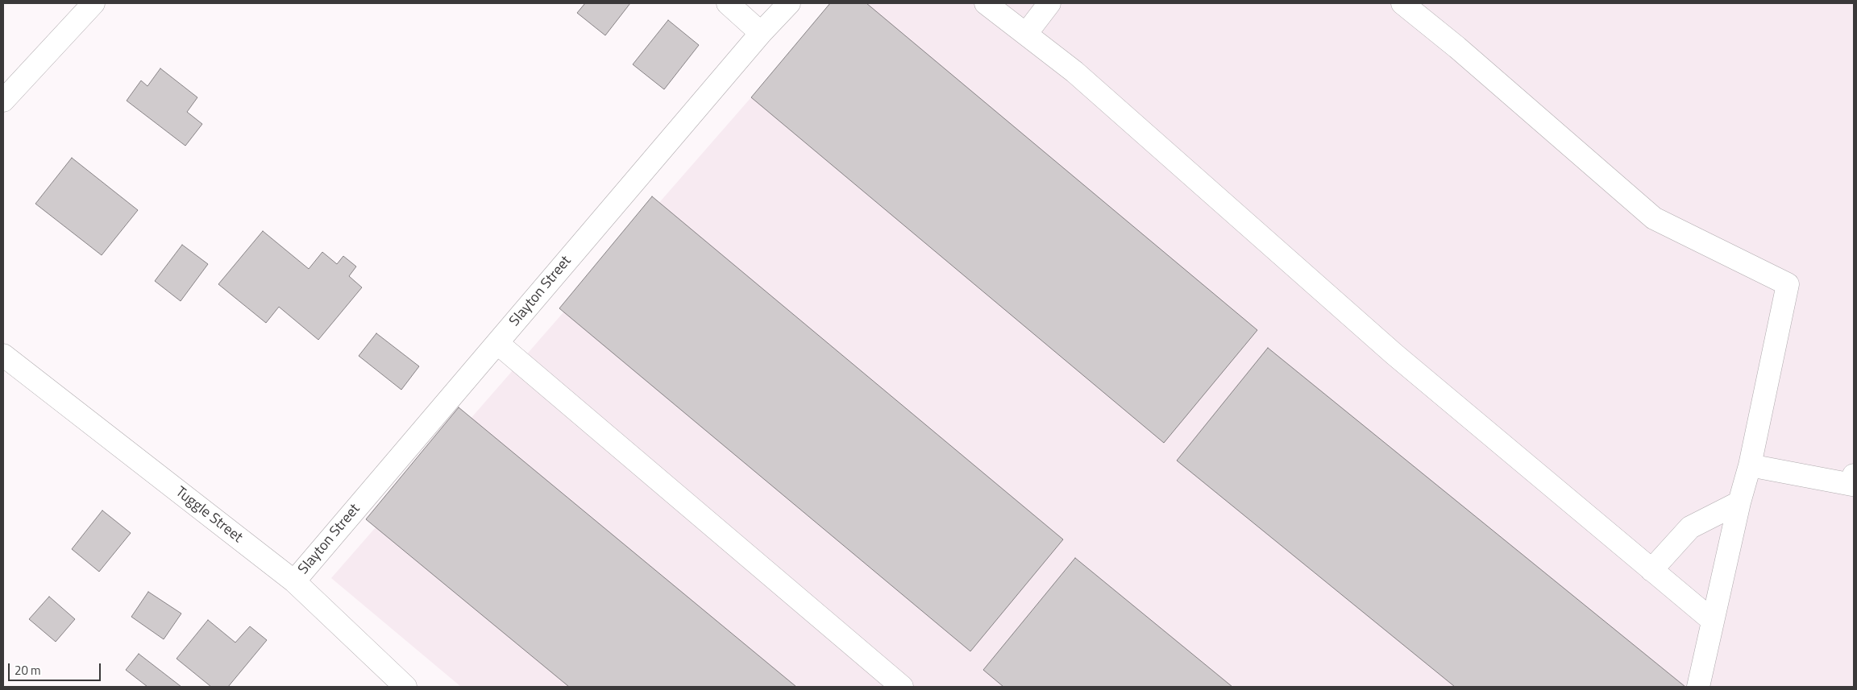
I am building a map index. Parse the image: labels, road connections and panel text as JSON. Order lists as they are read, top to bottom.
{
  "streets": {
    "street": ["Slayton Street", "Tuggle Street"]
  },
  "crossings": [
    ["Slayton Street", "Tuggle Street"]
  ],
  "scale_bar": "20 m"
}
